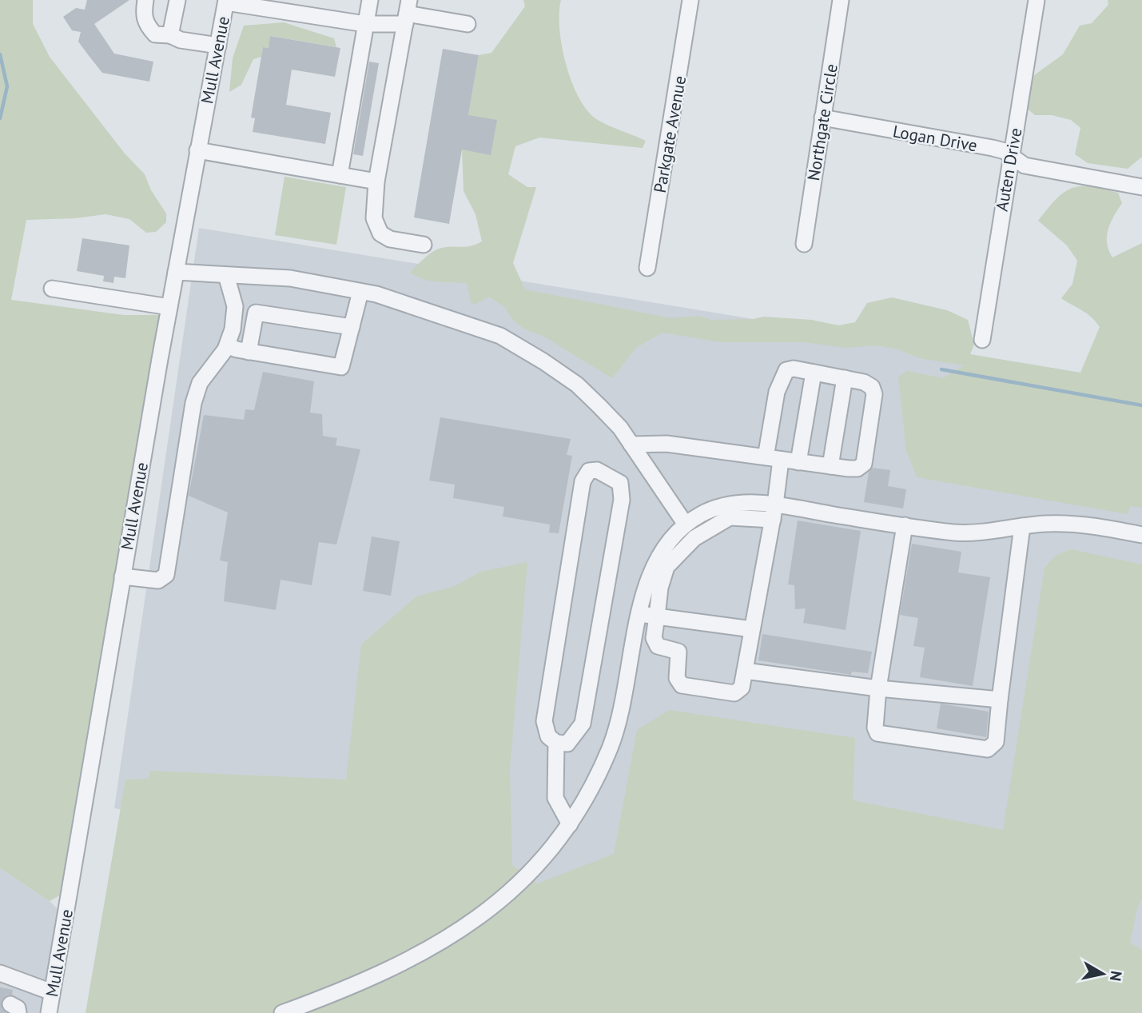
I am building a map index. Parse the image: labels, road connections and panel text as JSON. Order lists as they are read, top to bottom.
{
  "streets": {
    "street": [
      "Mull Avenue",
      "Northgate Circle",
      "Parkgate Avenue",
      "Logan Drive",
      "Auten Drive"
    ]
  },
  "crossings": [
    ["Northgate Circle", "Logan Drive"],
    ["Logan Drive", "Auten Drive"]
  ],
  "north": "right"
}
